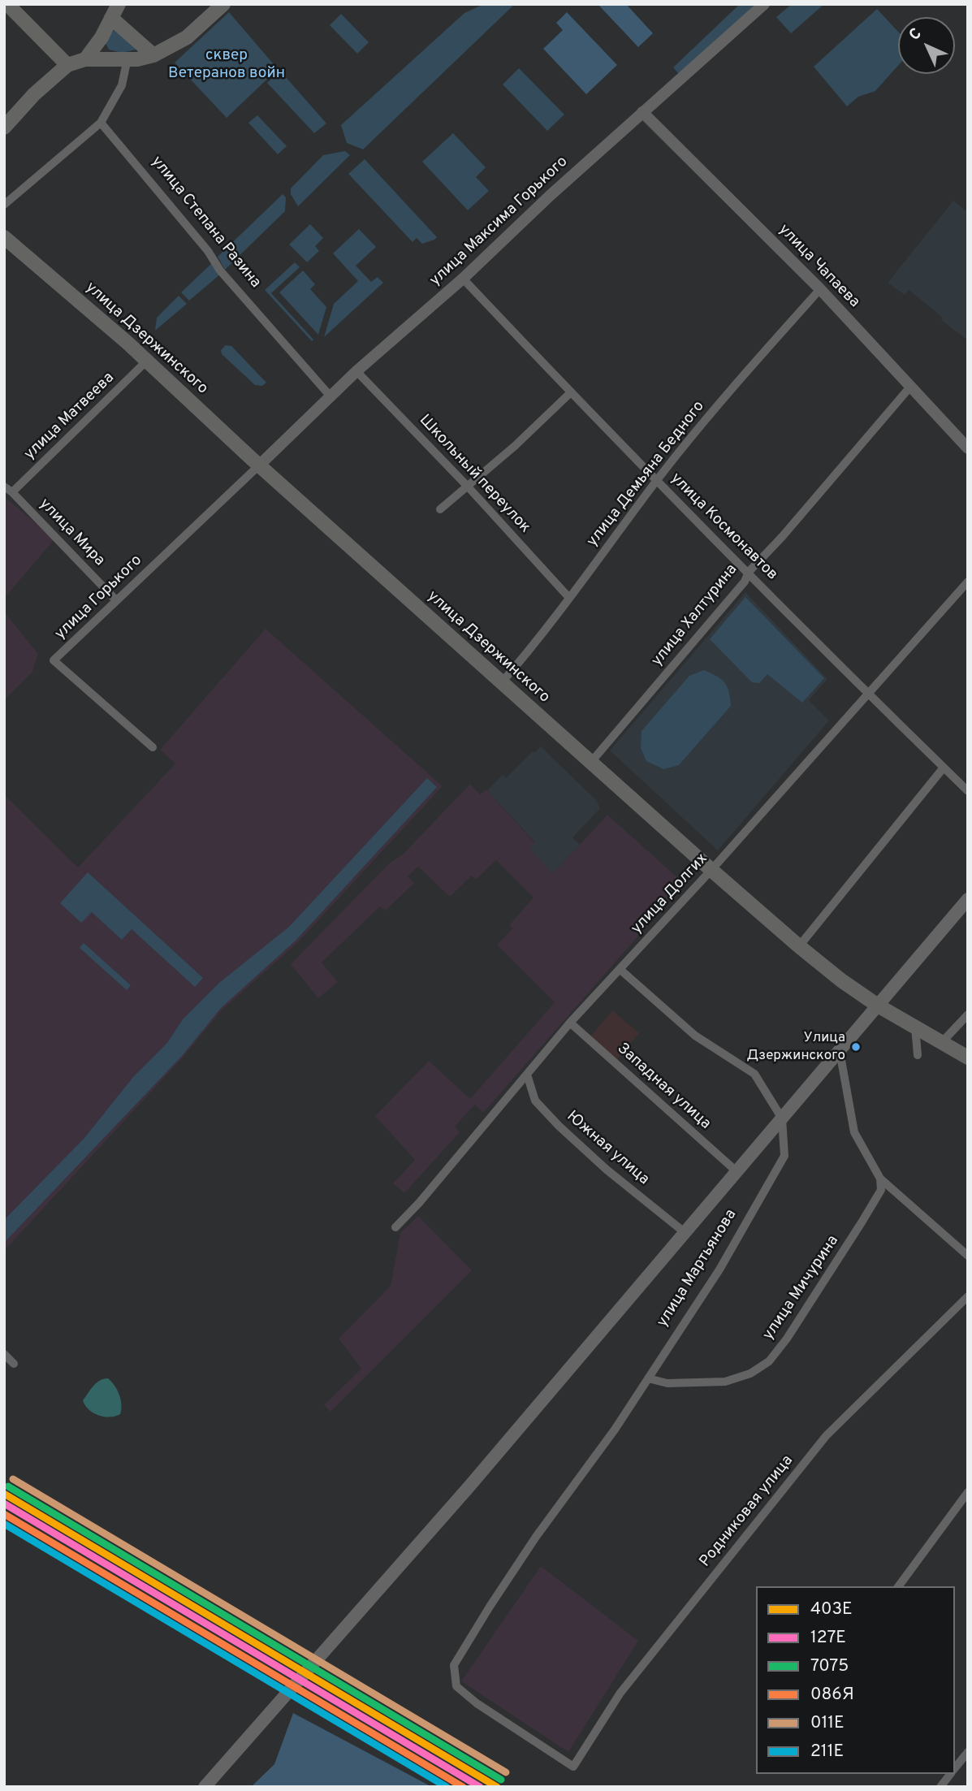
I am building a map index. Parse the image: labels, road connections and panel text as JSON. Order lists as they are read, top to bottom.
{
  "streets": {
    "main road": ["улица Дзержинского"],
    "street": [
      "улица Максима Горького",
      "улица Степана Разина",
      "улица Чапаева",
      "улица Матвеева",
      "Школьный переулок",
      "улица Демьяна Бедного",
      "улица Космонавтов",
      "улица Мира",
      "улица Горького",
      "улица Халтурина",
      "улица Долгих",
      "Западная улица",
      "Южная улица",
      "улица Мартьянова",
      "улица Мичурина",
      "Родниковая улица"
    ]
  },
  "crossings": [
    ["улица Максима Горького", "улица Степана Разина"],
    ["улица Максима Горького", "улица Чапаева"],
    ["улица Максима Горького", "улица Дзержинского"],
    ["улица Максима Горького", "Школьный переулок"],
    ["улица Максима Горького", "улица Космонавтов"],
    ["улица Максима Горького", "улица Горького"],
    ["улица Чапаева", "улица Демьяна Бедного"],
    ["улица Чапаева", "улица Халтурина"],
    ["улица Дзержинского", "улица Матвеева"],
    ["улица Дзержинского", "улица Демьяна Бедного"],
    ["улица Дзержинского", "улица Горького"],
    ["улица Дзержинского", "улица Халтурина"],
    ["улица Дзержинского", "улица Долгих"],
    ["улица Матвеева", "улица Мира"],
    ["Школьный переулок", "улица Демьяна Бедного"],
    ["улица Демьяна Бедного", "улица Космонавтов"],
    ["улица Космонавтов", "улица Халтурина"],
    ["улица Космонавтов", "улица Долгих"],
    ["улица Мира", "улица Горького"],
    ["улица Долгих", "Западная улица"],
    ["улица Долгих", "Южная улица"],
    ["улица Мартьянова", "улица Мичурина"],
    ["улица Мартьянова", "Родниковая улица"]
  ],
  "parks": ["сквер Ветеранов войн"],
  "places": ["Улица Дзержинского"],
  "lines": [
    "transit line 011Е",
    "transit line 7075",
    "transit line 403Е",
    "transit line 127Е",
    "transit line 086Я",
    "transit line 211Е"
  ],
  "legend": [
    "403Е",
    "127Е",
    "7075",
    "086Я",
    "011Е",
    "211Е"
  ],
  "north": "top left"
}
